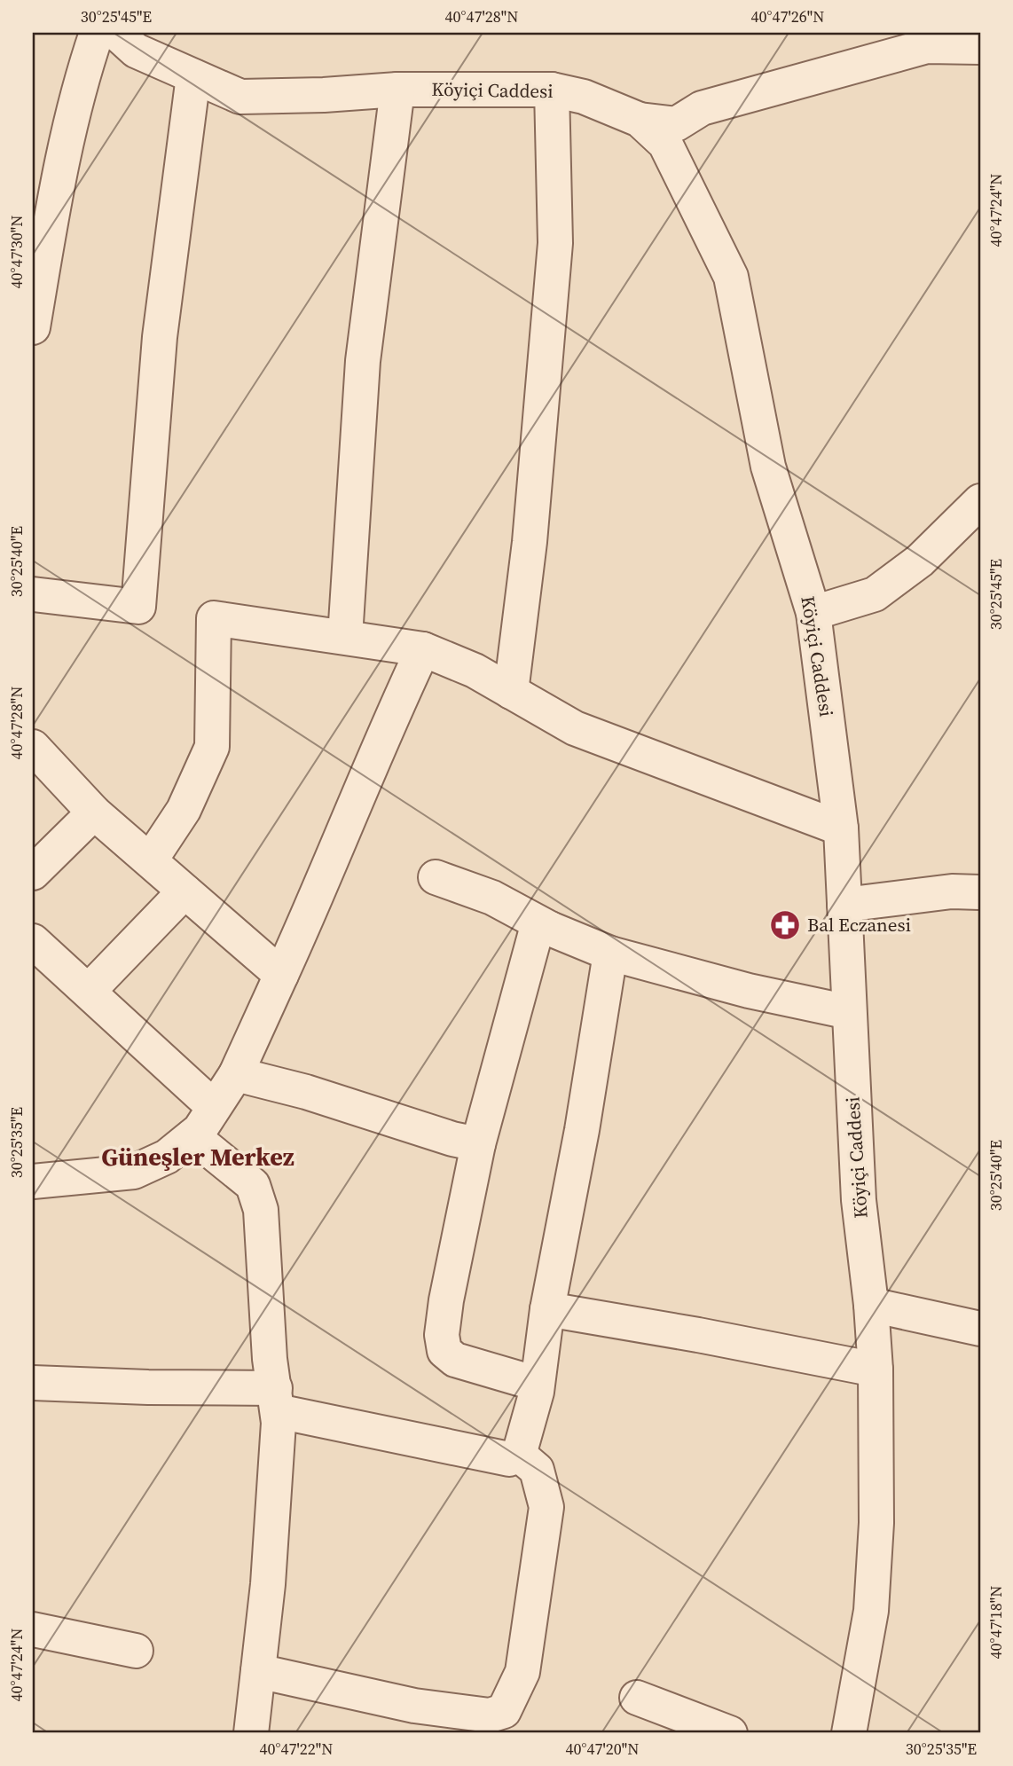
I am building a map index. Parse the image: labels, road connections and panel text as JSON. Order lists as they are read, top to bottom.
{
  "streets": {
    "street": ["Köyiçi Caddesi"]
  },
  "districts": ["Güneşler Merkez"],
  "places": {
    "pharmacy": ["Bal Eczanesi"]
  },
  "coordinates": [
    "30°25'45\"E",
    "40°47'28\"N",
    "40°47'26\"N",
    "40°47'24\"N",
    "40°47'30\"N",
    "30°25'40\"E",
    "30°25'35\"E",
    "40°47'18\"N",
    "40°47'22\"N",
    "40°47'20\"N"
  ]
}
